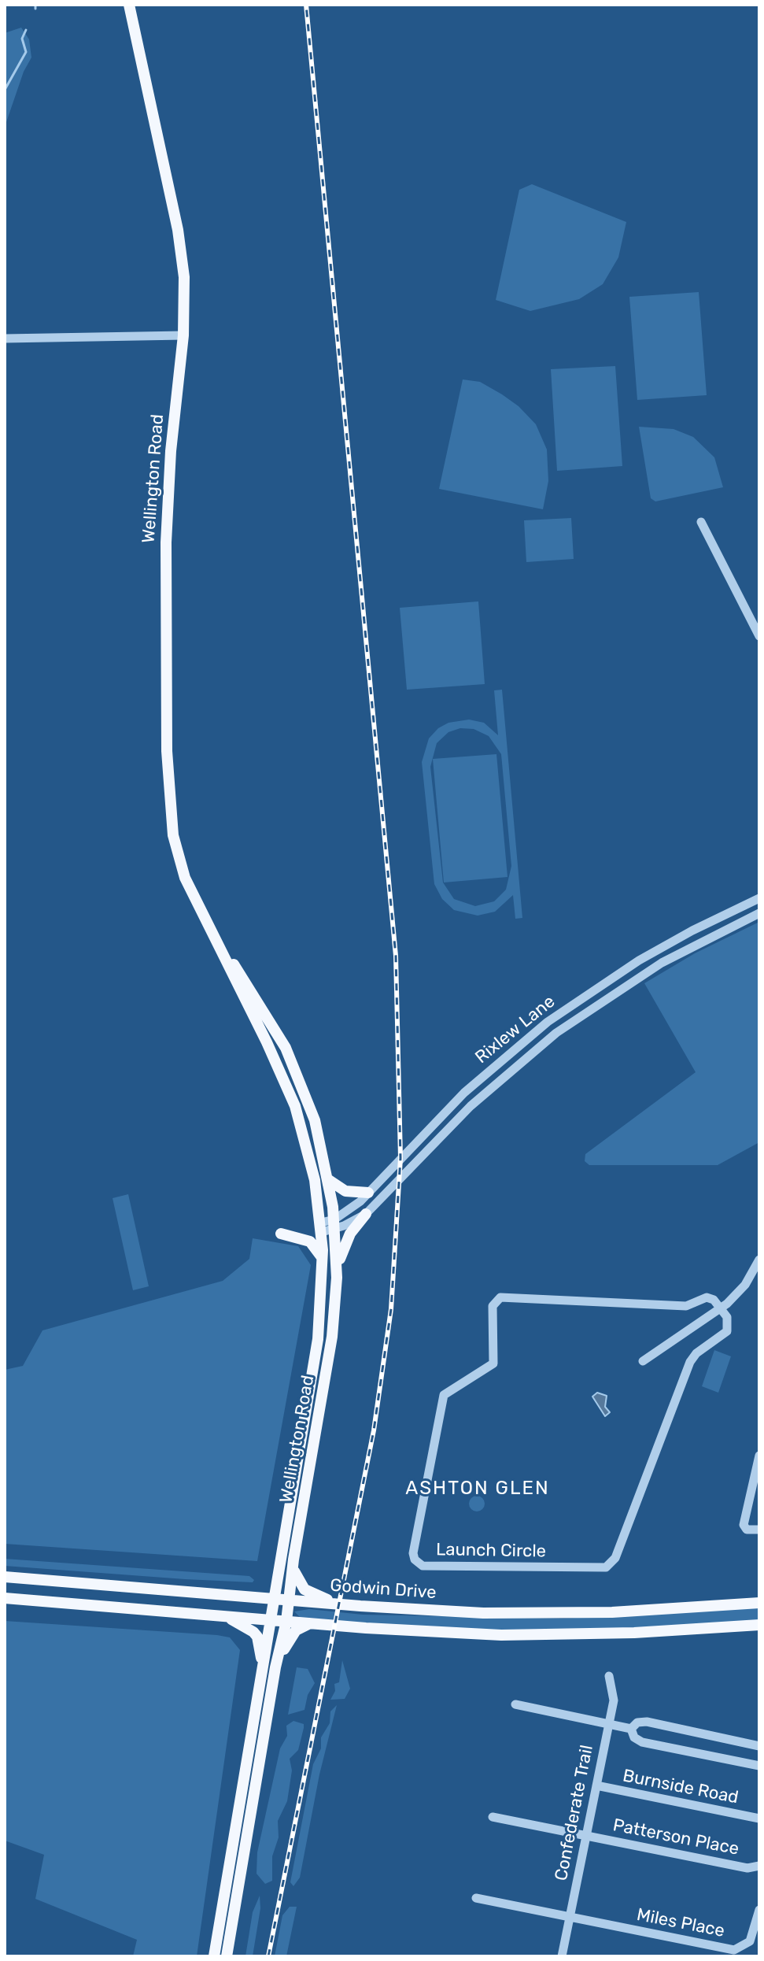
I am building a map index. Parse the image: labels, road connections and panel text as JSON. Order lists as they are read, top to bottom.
{
  "streets": {
    "main road": ["Wellington Road", "Godwin Drive"],
    "street": [
      "Rixlew Lane",
      "Launch Circle",
      "Burnside Road",
      "Confederate Trail",
      "Patterson Place",
      "Miles Place"
    ]
  },
  "crossings": [
    ["Wellington Road", "Rixlew Lane"],
    ["Wellington Road", "Godwin Drive"],
    ["Burnside Road", "Confederate Trail"],
    ["Confederate Trail", "Patterson Place"],
    ["Confederate Trail", "Miles Place"]
  ],
  "districts": ["ASHTON GLEN"]
}
